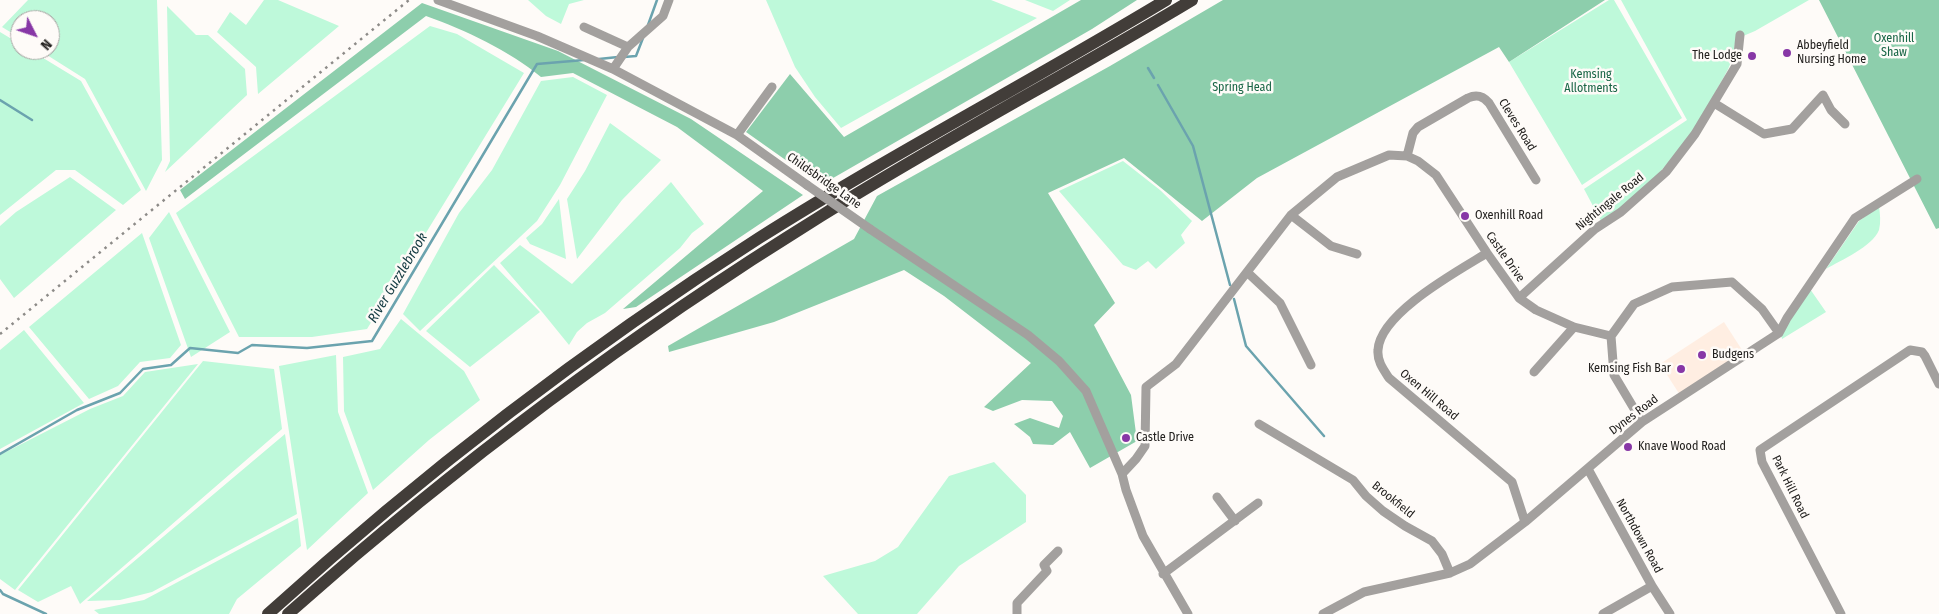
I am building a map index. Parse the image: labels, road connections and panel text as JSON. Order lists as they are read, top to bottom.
{
  "streets": {
    "street": [
      "Cleves Road",
      "Childsbridge Lane",
      "Nightingale Road",
      "Castle Drive",
      "Oxen Hill Road",
      "Dynes Road",
      "Park Hill Road",
      "Brookfield",
      "Northdown Road"
    ]
  },
  "crossings": [
    ["Cleves Road", "Castle Drive"],
    ["Nightingale Road", "Castle Drive"],
    ["Castle Drive", "Oxen Hill Road"],
    ["Oxen Hill Road", "Dynes Road"],
    ["Dynes Road", "Brookfield"],
    ["Dynes Road", "Northdown Road"]
  ],
  "water": ["River Guzzlebrook"],
  "parks": ["Oxenhill Shaw", "Kemsing Allotments", "Spring Head"],
  "places": [
    "Abbeyfield Nursing Home",
    "The Lodge",
    "Oxenhill Road",
    "Budgens",
    "Kemsing Fish Bar",
    "Castle Drive",
    "Knave Wood Road"
  ],
  "north": "bottom right"
}
